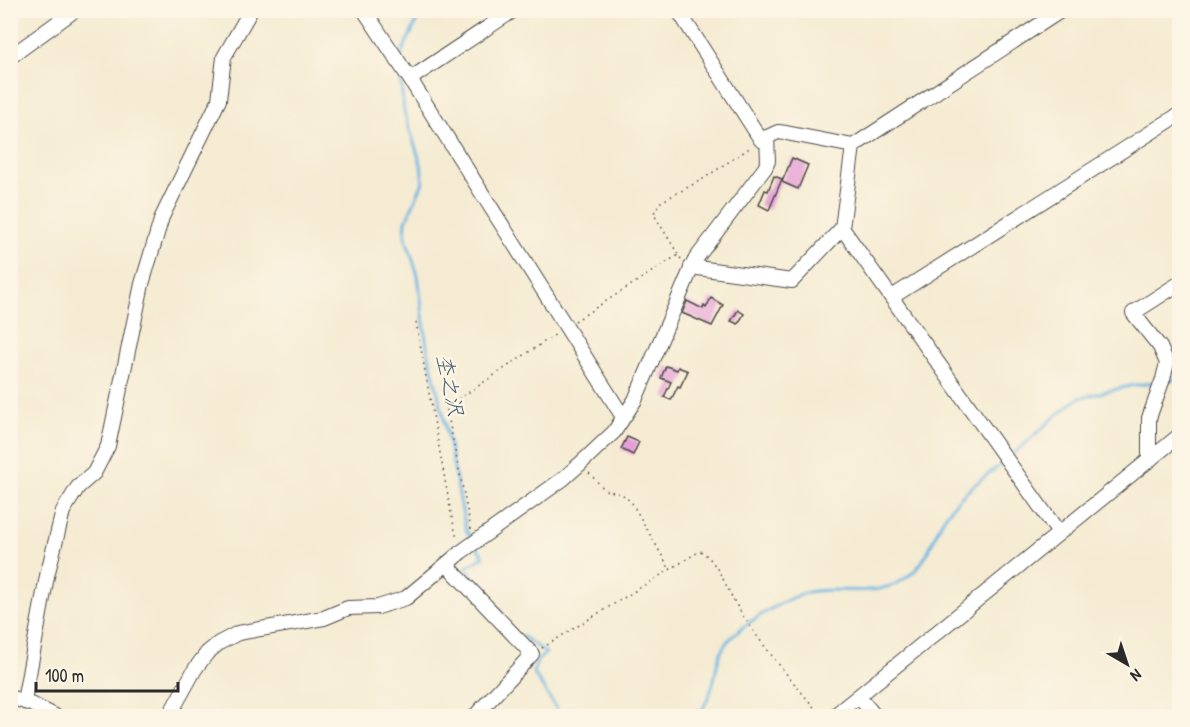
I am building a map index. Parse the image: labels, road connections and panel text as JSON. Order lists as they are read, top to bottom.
{
  "water": ["杢之沢"],
  "scale_bar": "100 m",
  "north": "bottom right"
}
